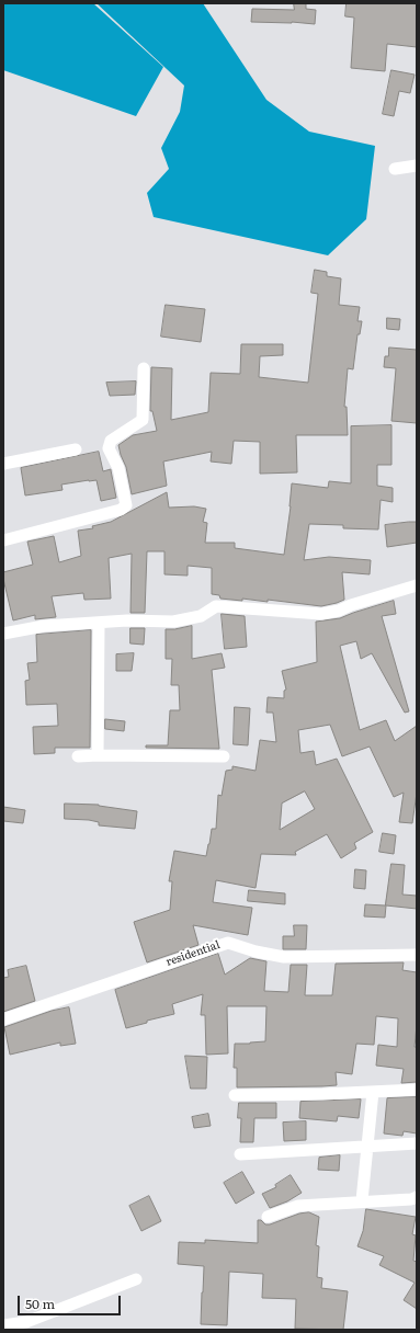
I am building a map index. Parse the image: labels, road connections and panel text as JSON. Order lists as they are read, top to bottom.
{
  "streets": {
    "street": ["residential"]
  },
  "scale_bar": "50 m"
}
